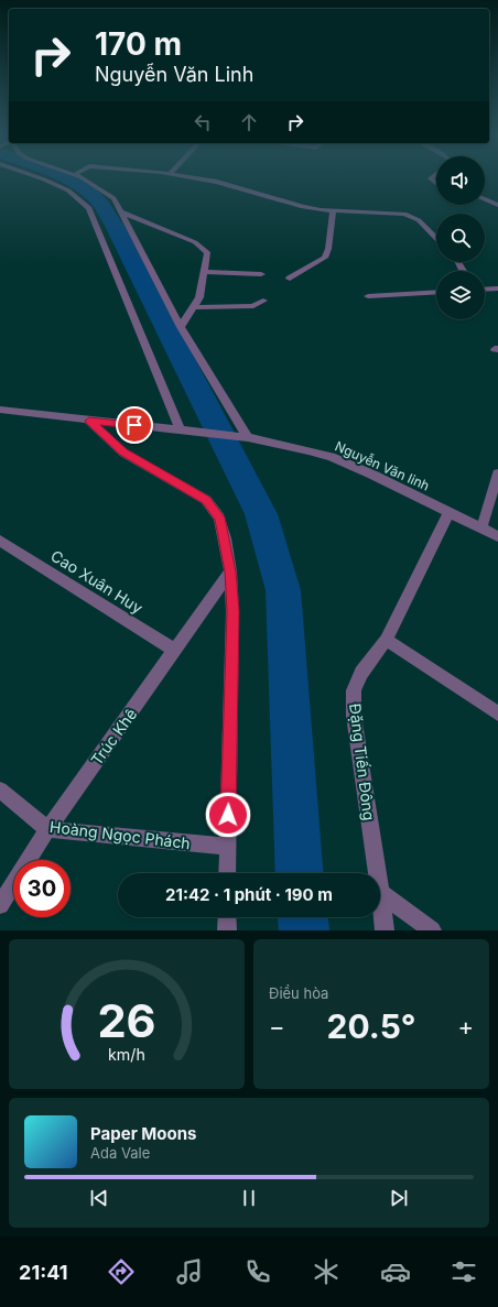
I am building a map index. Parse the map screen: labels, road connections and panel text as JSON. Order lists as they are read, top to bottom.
{
  "streets": {
    "street": [
      "Nguyễn Văn linh",
      "Cao Xuân Huy",
      "Trúc Khê",
      "Đặng Tiến Đông",
      "Hoàng Ngọc Phách"
    ]
  },
  "crossings": [
    ["Nguyễn Văn linh", "Đặng Tiến Đông"],
    ["Cao Xuân Huy", "Trúc Khê"],
    ["Trúc Khê", "Hoàng Ngọc Phách"]
  ],
  "page": {
    "turn": ["170 m", "Nguyễn Văn Linh"],
    "limit": "30",
    "trip": "21:42 · 1 phút · 190 m",
    "tile": "Điều hòa",
    "heat": ["−", "20.5°", "+"],
    "song": ["Paper Moons", "Ada Vale"],
    "tabs": "21:41",
    "gauge": ["26", "km/h"]
  }
}
